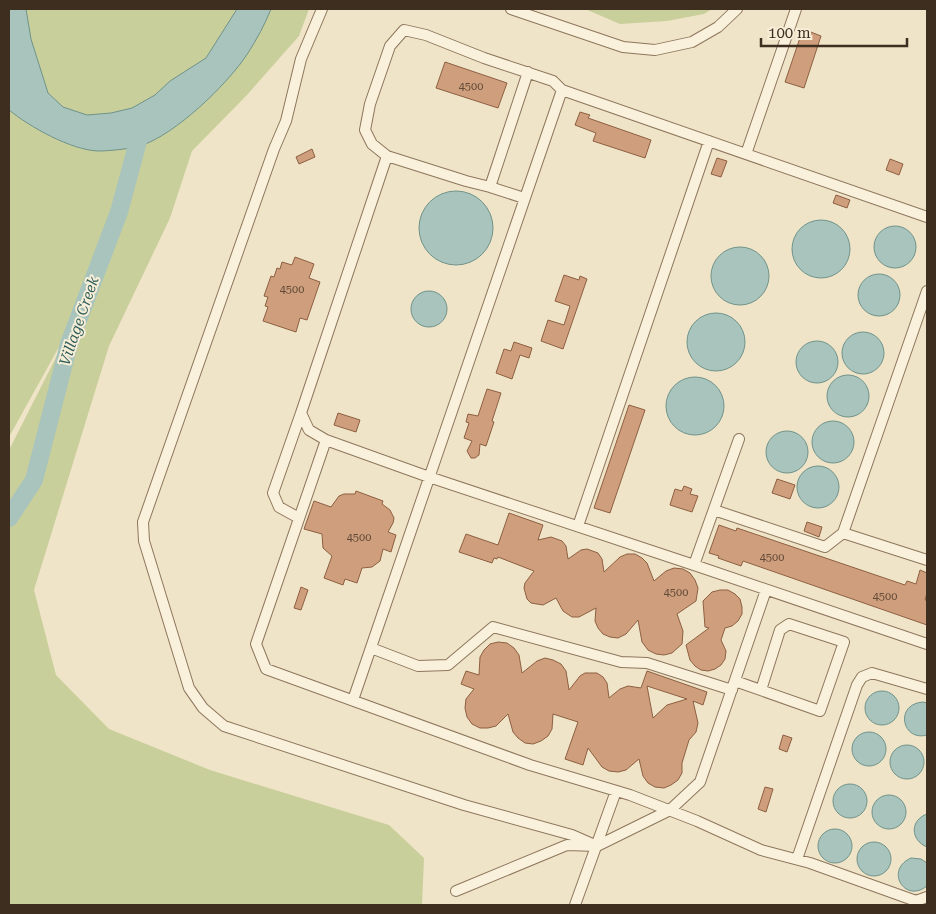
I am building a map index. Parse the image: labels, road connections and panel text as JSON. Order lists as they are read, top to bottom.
{
  "water": ["Village Creek"],
  "house_numbers": [
    "4500",
    "4500",
    "4500",
    "4500",
    "4500",
    "4500"
  ],
  "scale_bar": "100 m"
}
